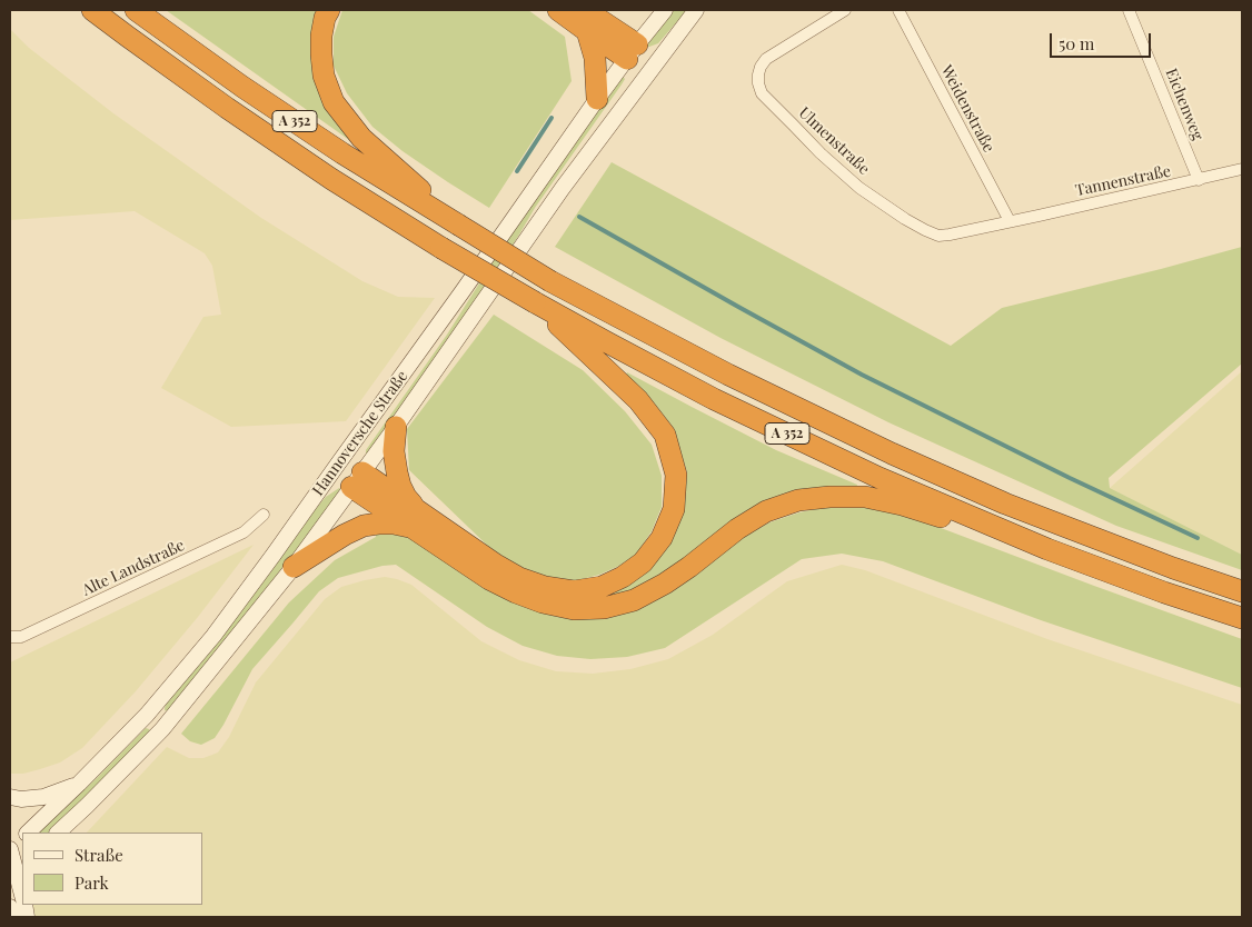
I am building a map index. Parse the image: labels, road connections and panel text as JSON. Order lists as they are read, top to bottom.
{
  "streets": {
    "highway": ["A 352"],
    "main road": ["Hannoversche Straße"],
    "street": [
      "Eichenweg",
      "Weidenstraße",
      "Ulmenstraße",
      "Tannenstraße",
      "Alte Landstraße"
    ]
  },
  "crossings": [
    ["Eichenweg", "Tannenstraße"],
    ["Weidenstraße", "Ulmenstraße"],
    ["Weidenstraße", "Tannenstraße"],
    ["Ulmenstraße", "Tannenstraße"]
  ],
  "legend": ["Straße", "Park"],
  "scale_bar": "50 m"
}
